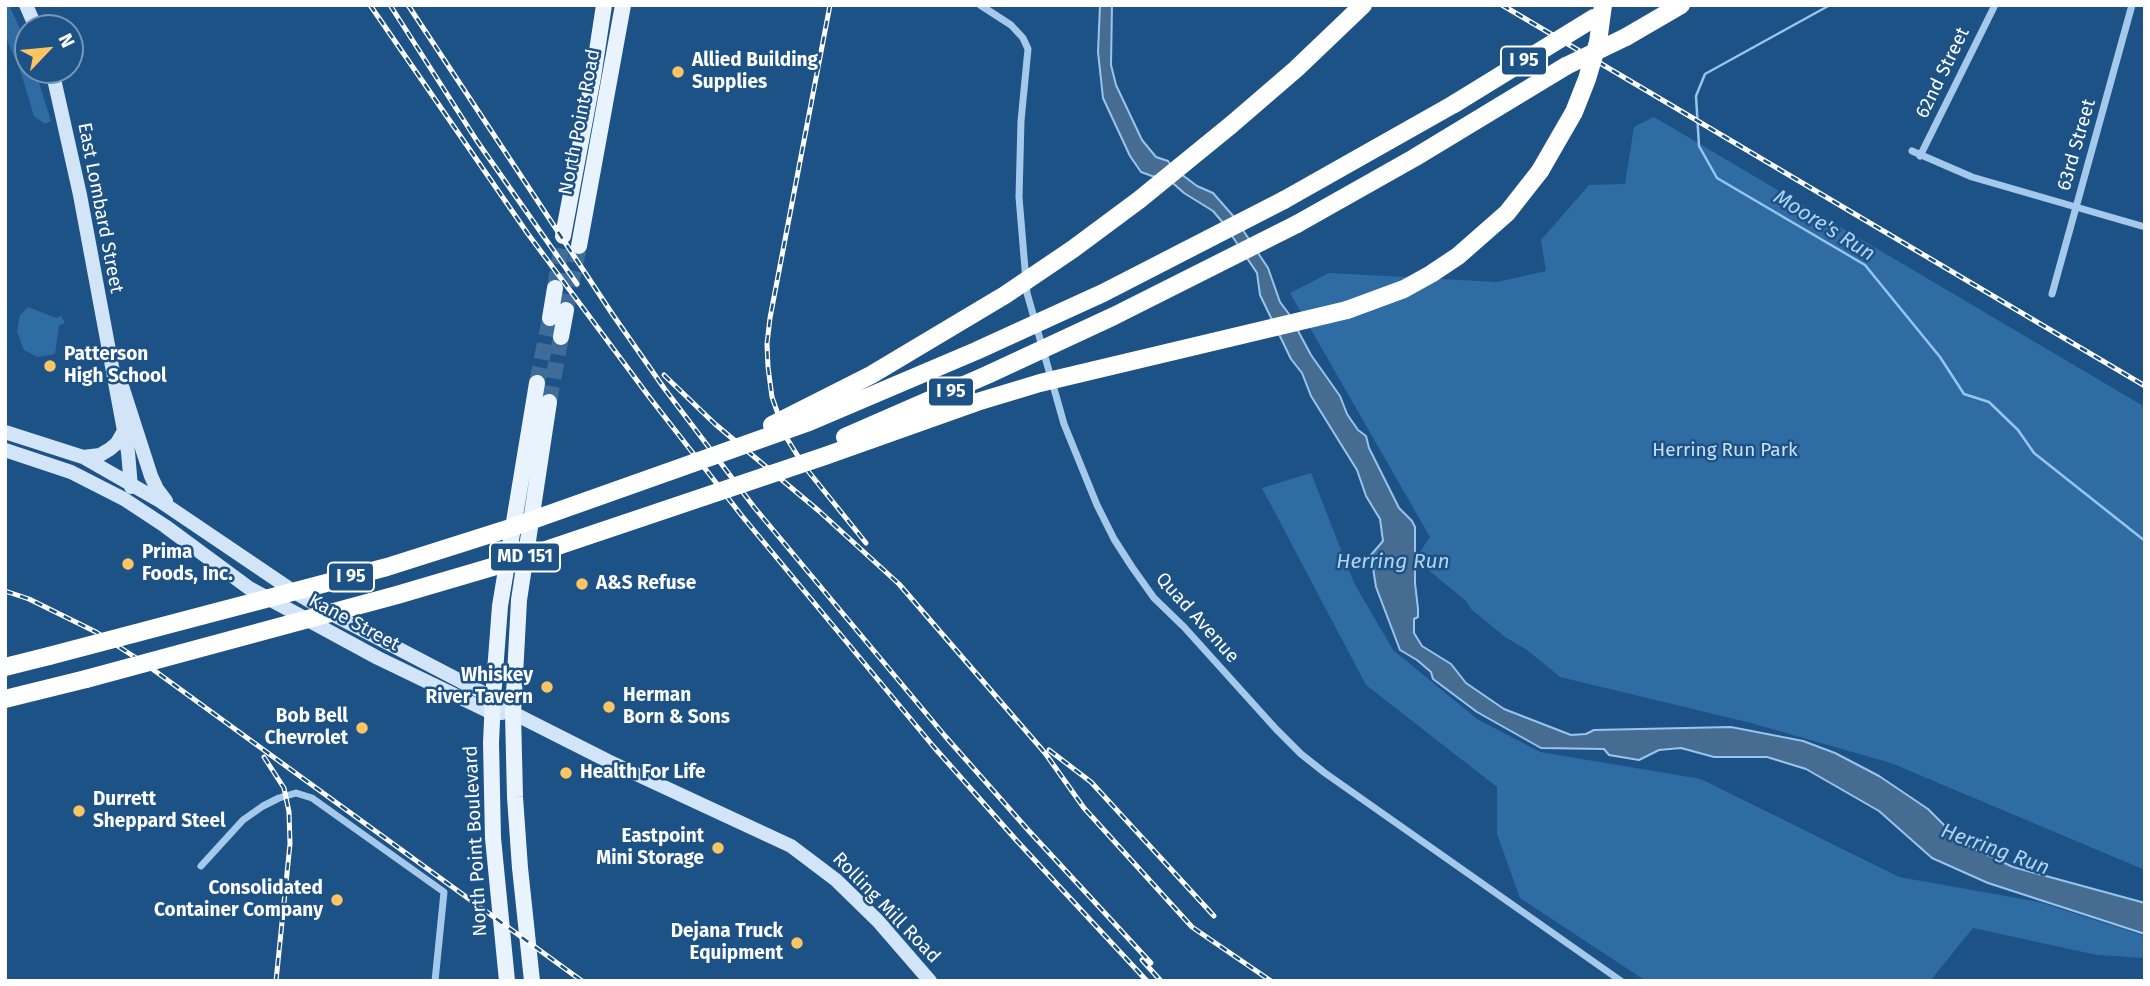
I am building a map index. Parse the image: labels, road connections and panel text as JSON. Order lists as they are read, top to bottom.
{
  "streets": {
    "highway": ["I 95"],
    "main road": [
      "North Point Road",
      "East Lombard Street",
      "MD 151",
      "Kane Street",
      "North Point Boulevard",
      "Rolling Mill Road"
    ],
    "street": ["62nd Street", "63rd Street", "Quad Avenue"]
  },
  "crossings": [
    ["East Lombard Street", "Kane Street"],
    ["MD 151", "Kane Street"],
    ["MD 151", "North Point Boulevard"],
    ["MD 151", "Rolling Mill Road"],
    ["Kane Street", "North Point Boulevard"],
    ["Kane Street", "Rolling Mill Road"]
  ],
  "water": ["Moore's Run", "Herring Run"],
  "parks": ["Herring Run Park"],
  "places": [
    "Allied Building Supplies",
    "Patterson High School",
    "Prima Foods, Inc.",
    "A&S Refuse",
    "Whiskey River Tavern",
    "Herman Born & Sons",
    "Bob Bell Chevrolet",
    "Health For Life",
    "Durrett Sheppard Steel",
    "Eastpoint Mini Storage",
    "Consolidated Container Company",
    "Dejana Truck Equipment"
  ],
  "north": "top right"
}
